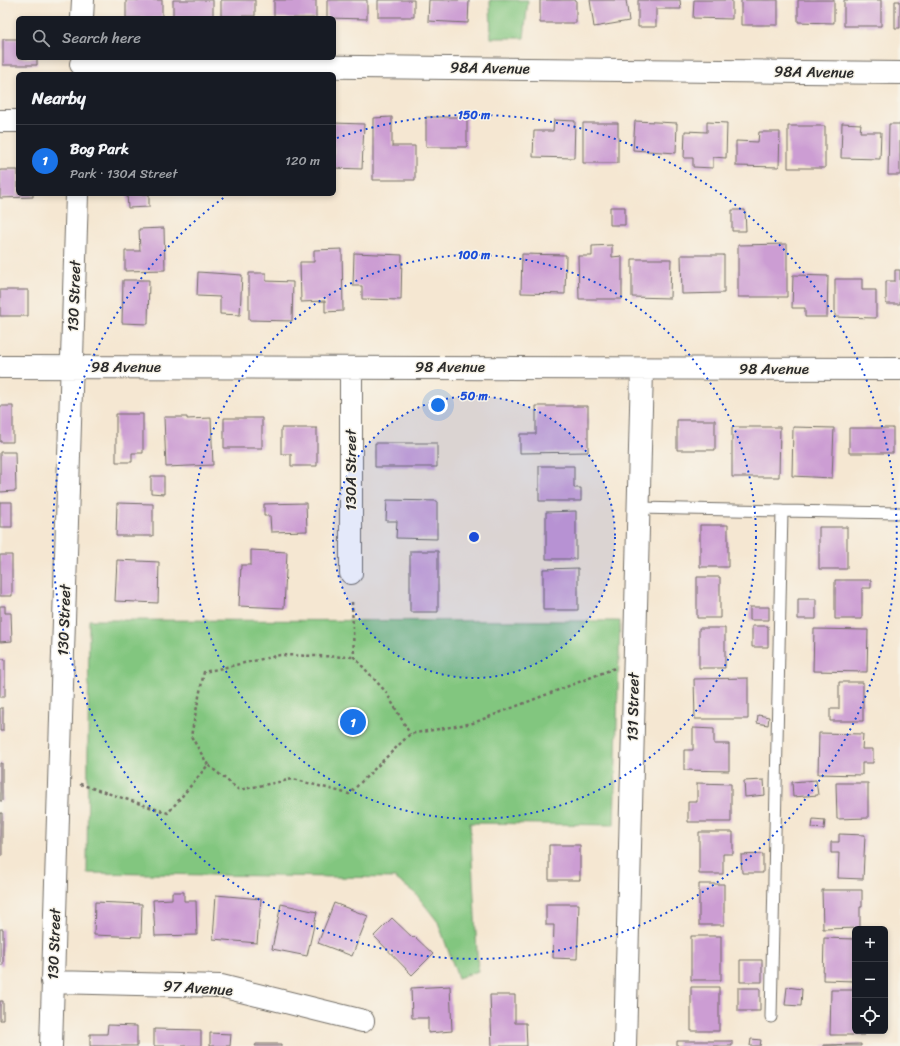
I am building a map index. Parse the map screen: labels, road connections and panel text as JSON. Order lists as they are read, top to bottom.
{
  "streets": {
    "street": [
      "98A Avenue",
      "130 Street",
      "98 Avenue",
      "130A Street",
      "131 Street",
      "97 Avenue"
    ]
  },
  "crossings": [
    ["130 Street", "98 Avenue"],
    ["130 Street", "97 Avenue"],
    ["98 Avenue", "130A Street"],
    ["98 Avenue", "131 Street"]
  ],
  "page": {
    "search": "Search here",
    "heading": "Nearby",
    "list": [
      {
        "mark": "1",
        "name": "Bog Park",
        "note": "Park · 130A Street",
        "value": "120 m"
      }
    ],
    "pins": "1",
    "map_buttons": ["+", "−"]
  },
  "rings": ["150 m", "100 m", "50 m"]
}
